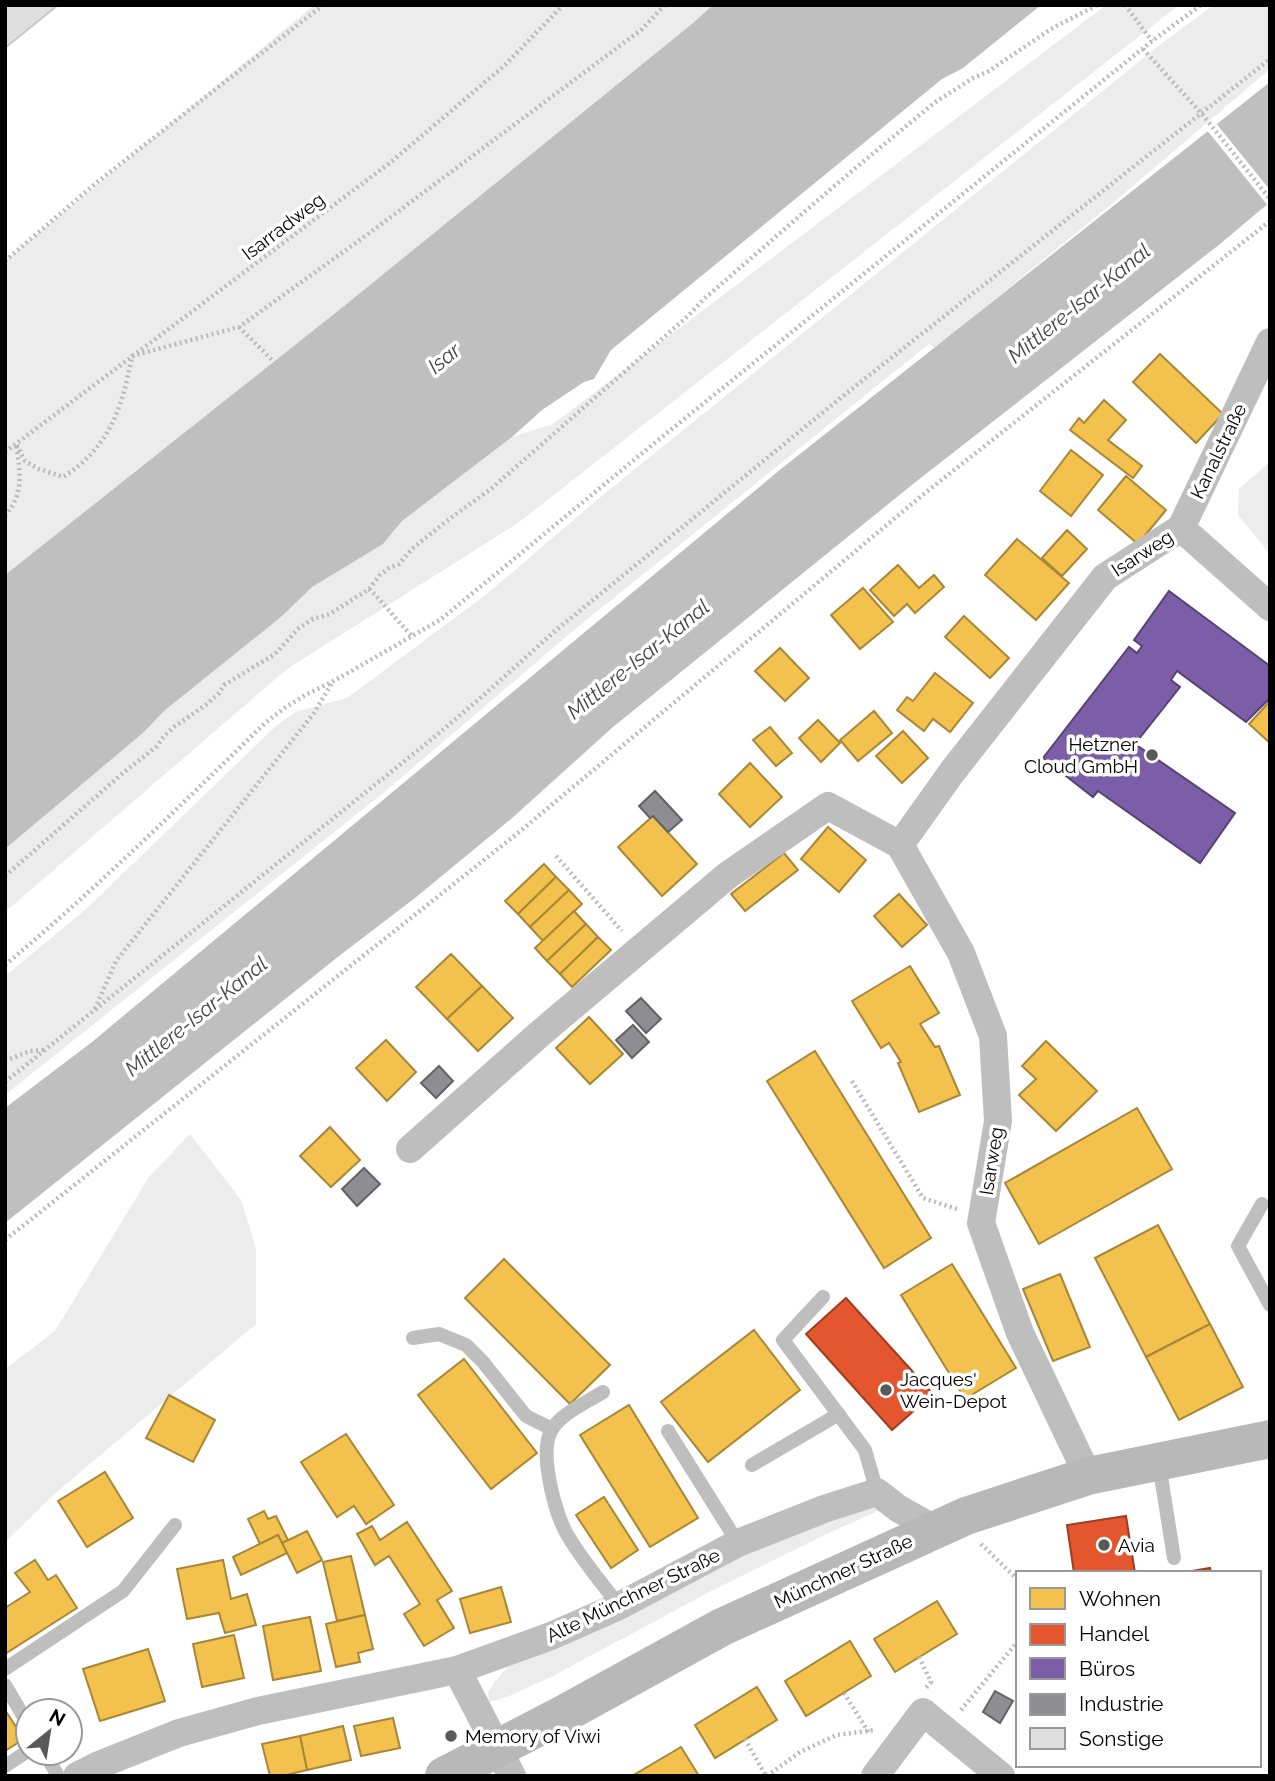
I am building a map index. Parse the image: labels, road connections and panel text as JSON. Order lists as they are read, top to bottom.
{
  "streets": {
    "main road": ["Münchner Straße"],
    "street": ["Kanalstraße", "Isarweg", "Alte Münchner Straße"],
    "path": ["Isarradweg"]
  },
  "crossings": [
    ["Kanalstraße", "Isarweg"],
    ["Isarweg", "Münchner Straße"]
  ],
  "water": ["Mittlere-Isar-Kanal", "Isar"],
  "places": [
    "Hetzner Cloud GmbH",
    "Jacques' Wein-Depot",
    "Avia",
    "Memory of Viwi"
  ],
  "legend": [
    "Wohnen",
    "Handel",
    "Büros",
    "Industrie",
    "Sonstige"
  ],
  "north": "top right"
}
